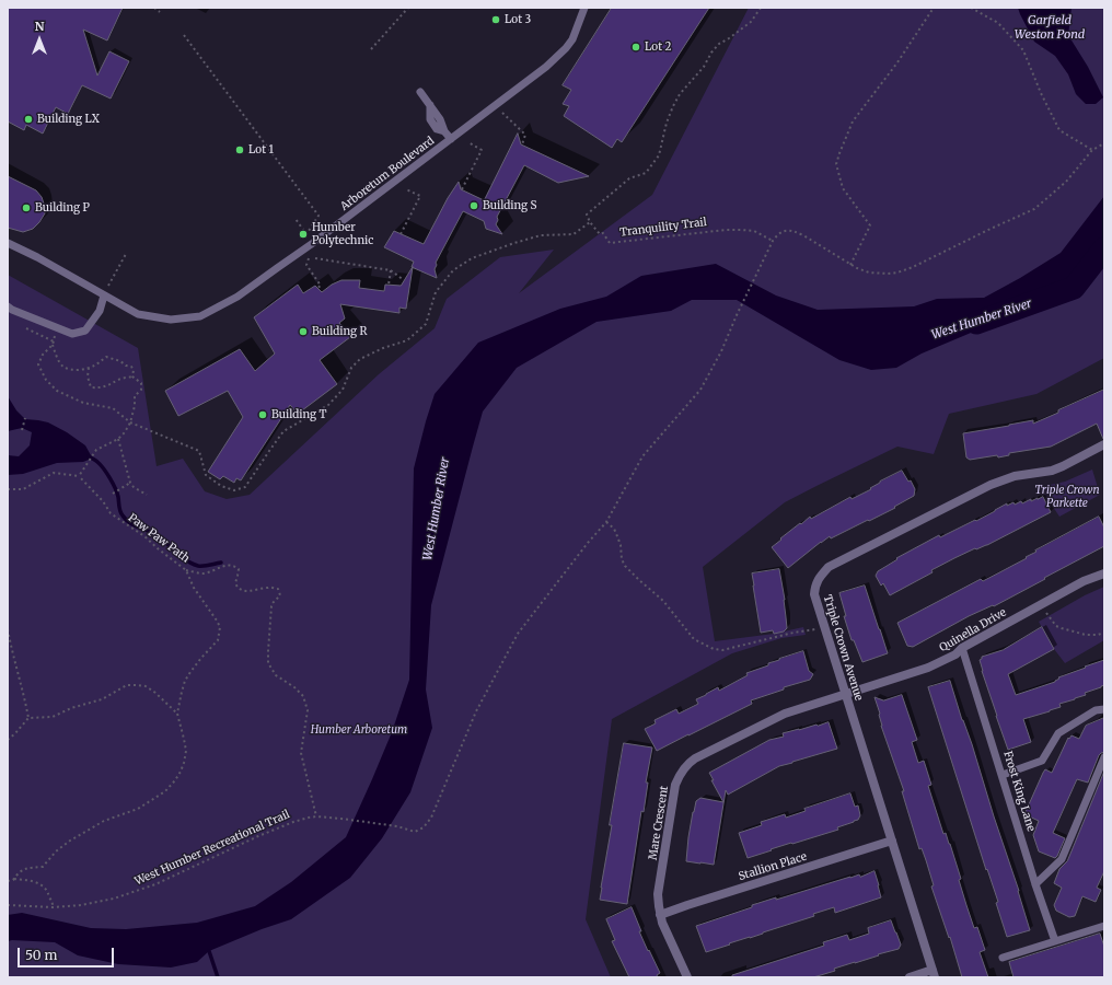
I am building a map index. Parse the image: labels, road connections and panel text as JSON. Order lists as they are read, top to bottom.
{
  "streets": {
    "street": [
      "Quinella Drive",
      "Triple Crown Avenue",
      "Mare Crescent",
      "Stallion Place"
    ],
    "lane": ["Arboretum Boulevard", "Frost King Lane"],
    "path": ["Tranquility Trail", "Paw Paw Path", "West Humber Recreational Trail"]
  },
  "crossings": [
    ["Tranquility Trail", "West Humber Recreational Trail"],
    ["Quinella Drive", "Triple Crown Avenue"],
    ["Quinella Drive", "Frost King Lane"],
    ["Quinella Drive", "Mare Crescent"],
    ["Triple Crown Avenue", "Mare Crescent"],
    ["Triple Crown Avenue", "Stallion Place"],
    ["Mare Crescent", "Stallion Place"]
  ],
  "water": ["Garfield Weston Pond", "West Humber River"],
  "parks": ["Triple Crown Parkette", "Humber Arboretum"],
  "places": [
    "Lot 3",
    "Lot 2",
    "Building LX",
    "Lot 1",
    "Building S",
    "Building P",
    "Humber Polytechnic",
    "Building R",
    "Building T"
  ],
  "scale_bar": "50 m",
  "north": "top"
}
